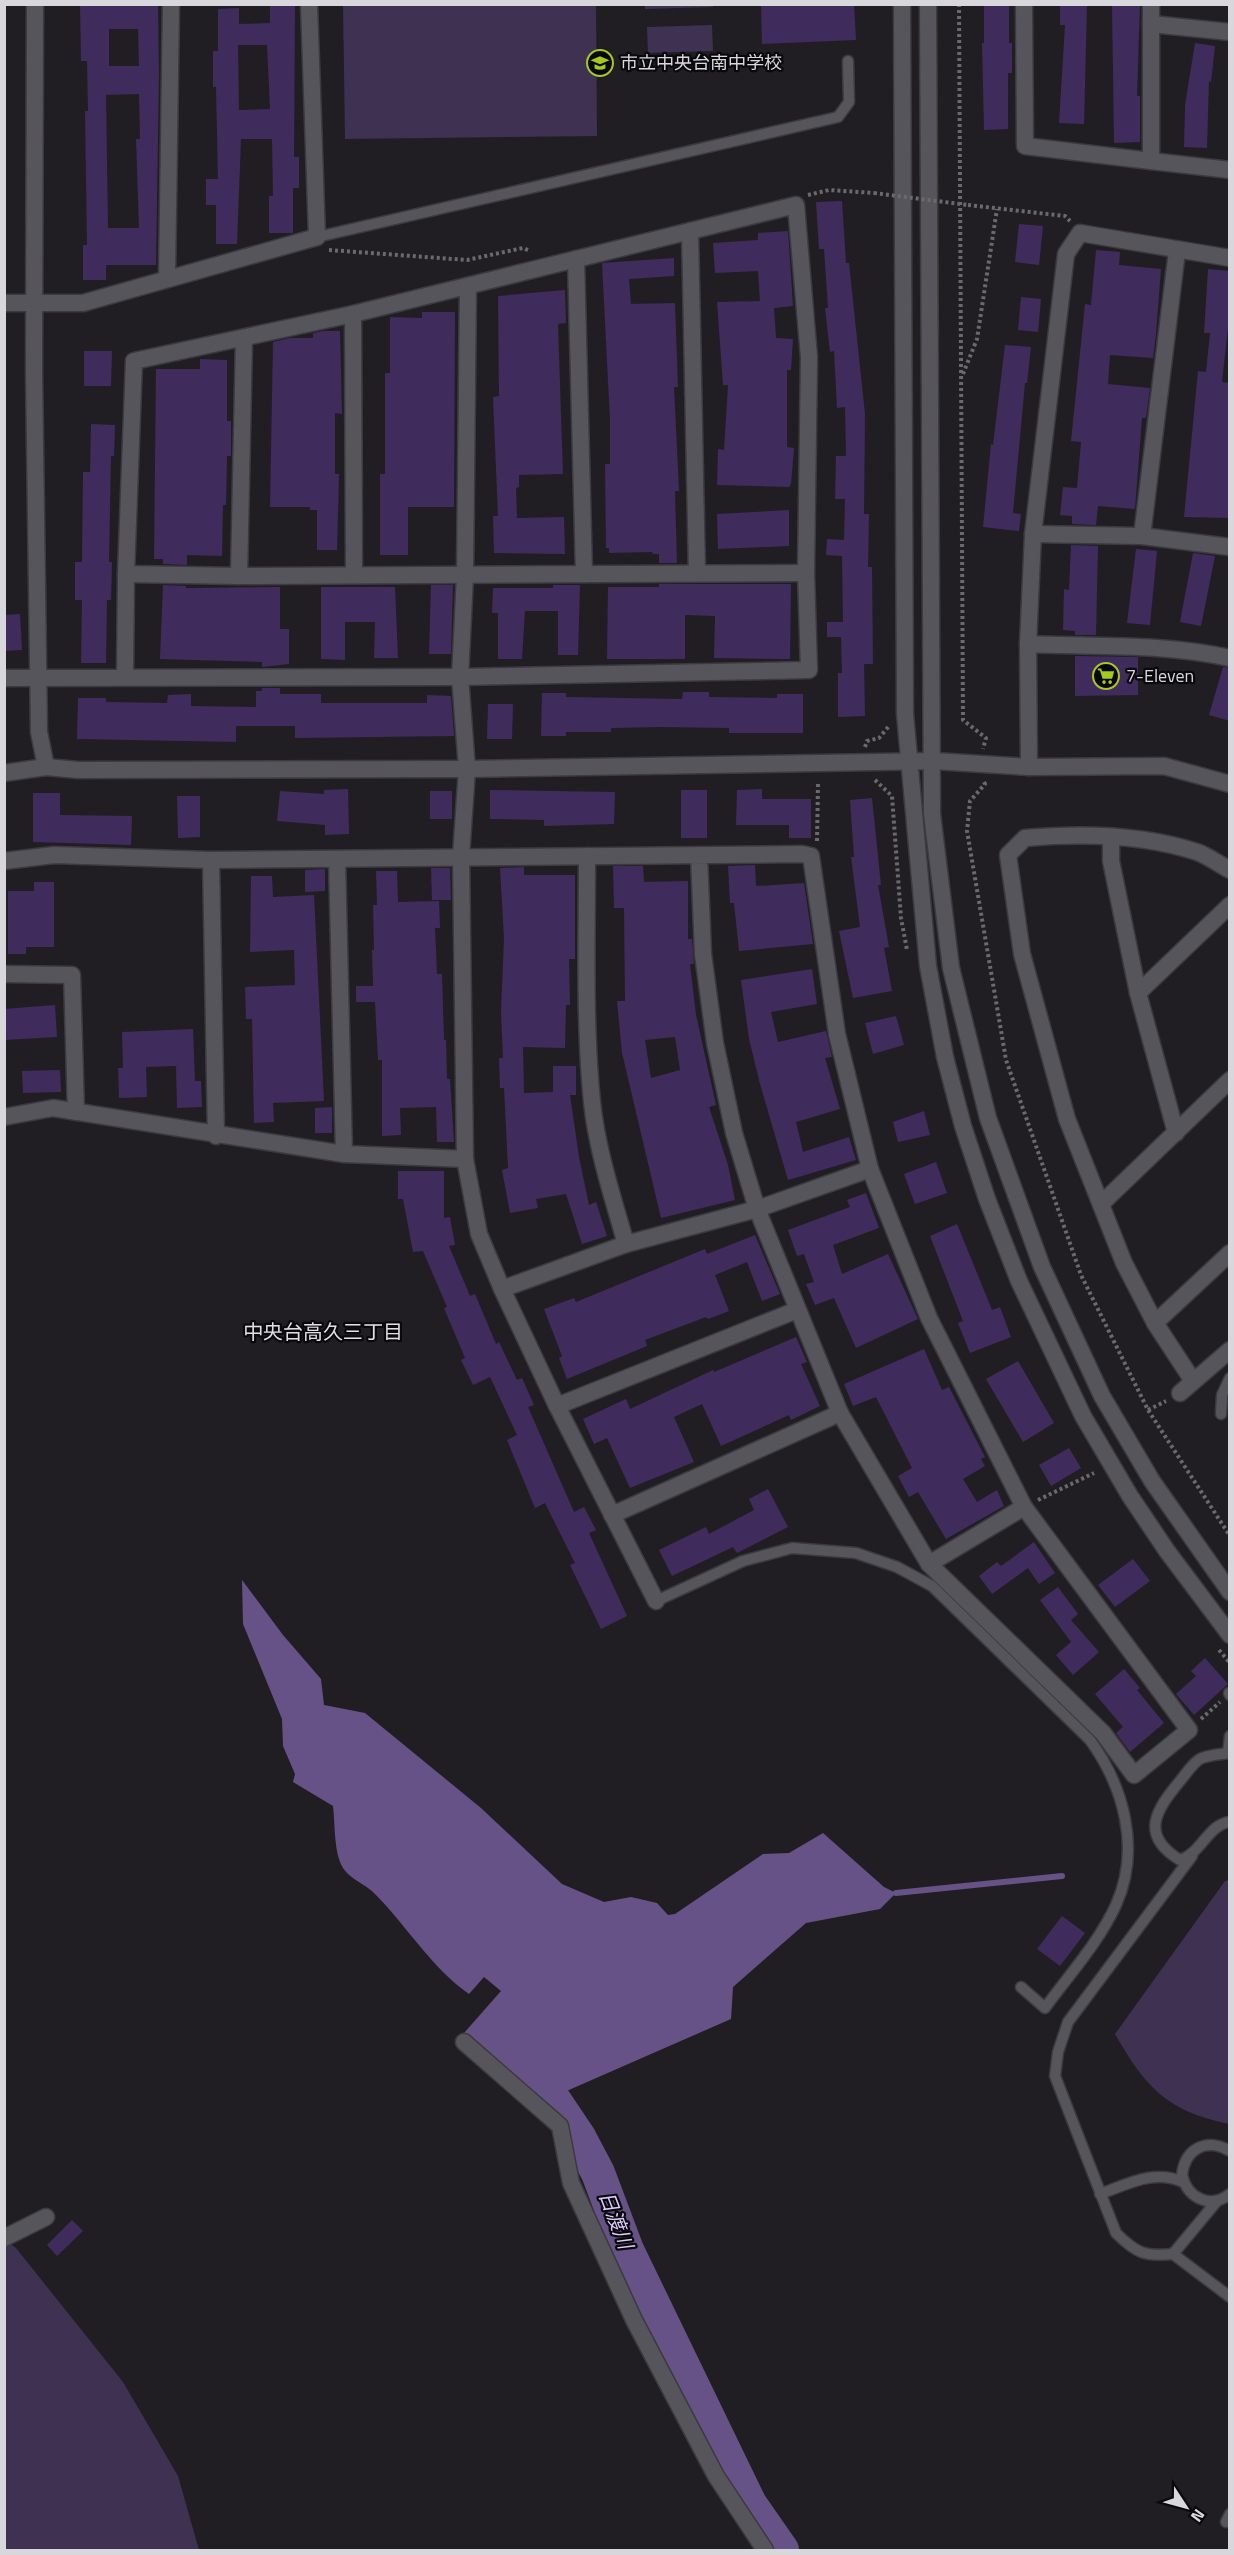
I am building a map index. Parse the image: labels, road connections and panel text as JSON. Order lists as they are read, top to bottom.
{
  "districts": ["中央台高久三丁目"],
  "water": ["日渡川"],
  "places": {
    "school or university": ["市立中央台南中学校"],
    "supermarket": ["7-Eleven"]
  },
  "north": "bottom right"
}
